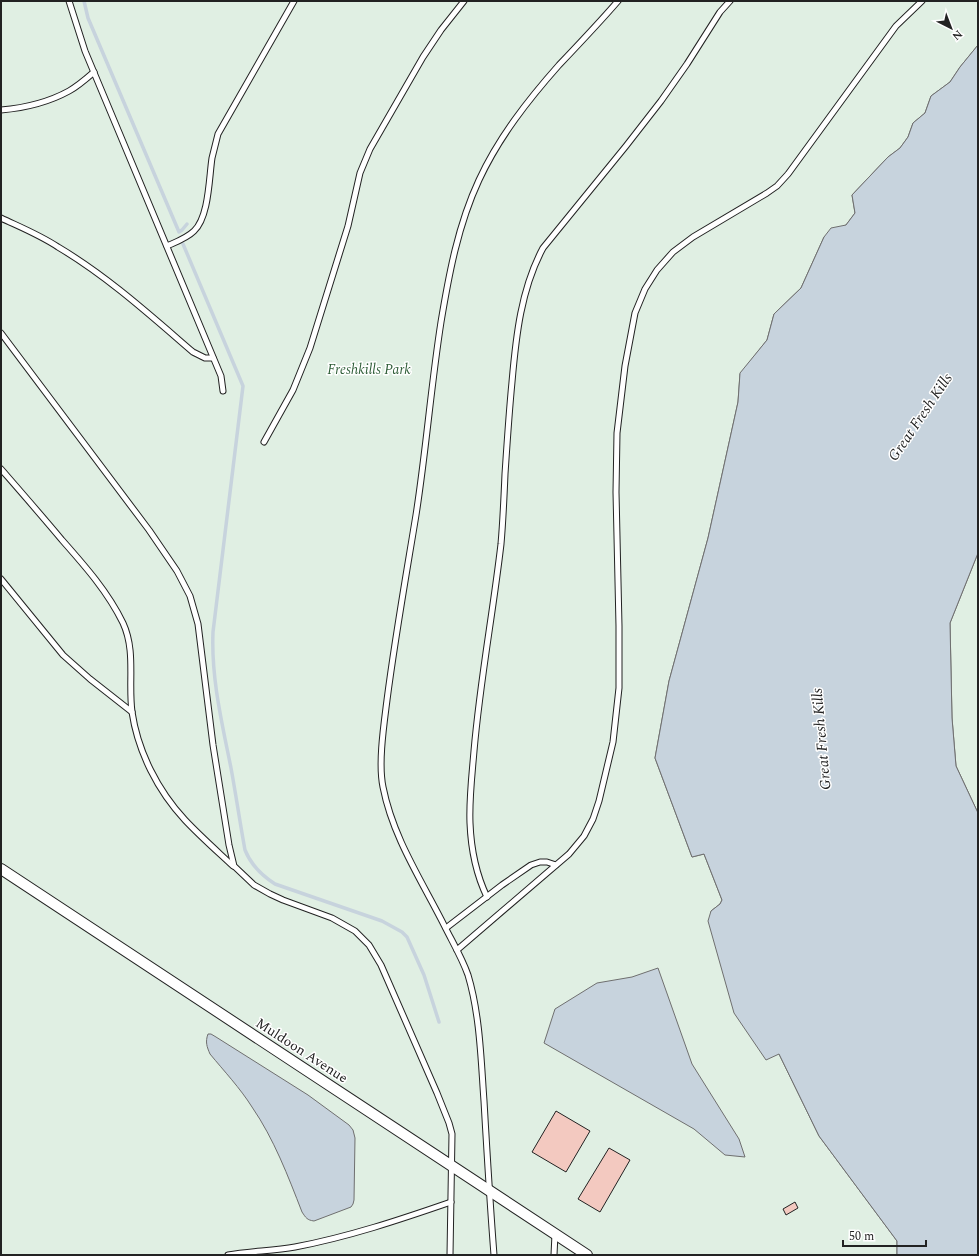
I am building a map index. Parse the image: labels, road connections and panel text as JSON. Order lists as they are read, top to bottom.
{
  "streets": {
    "street": ["Muldoon Avenue"]
  },
  "water": ["Great Fresh Kills"],
  "parks": ["Freshkills Park"],
  "scale_bar": "50 m",
  "north": "bottom right"
}
